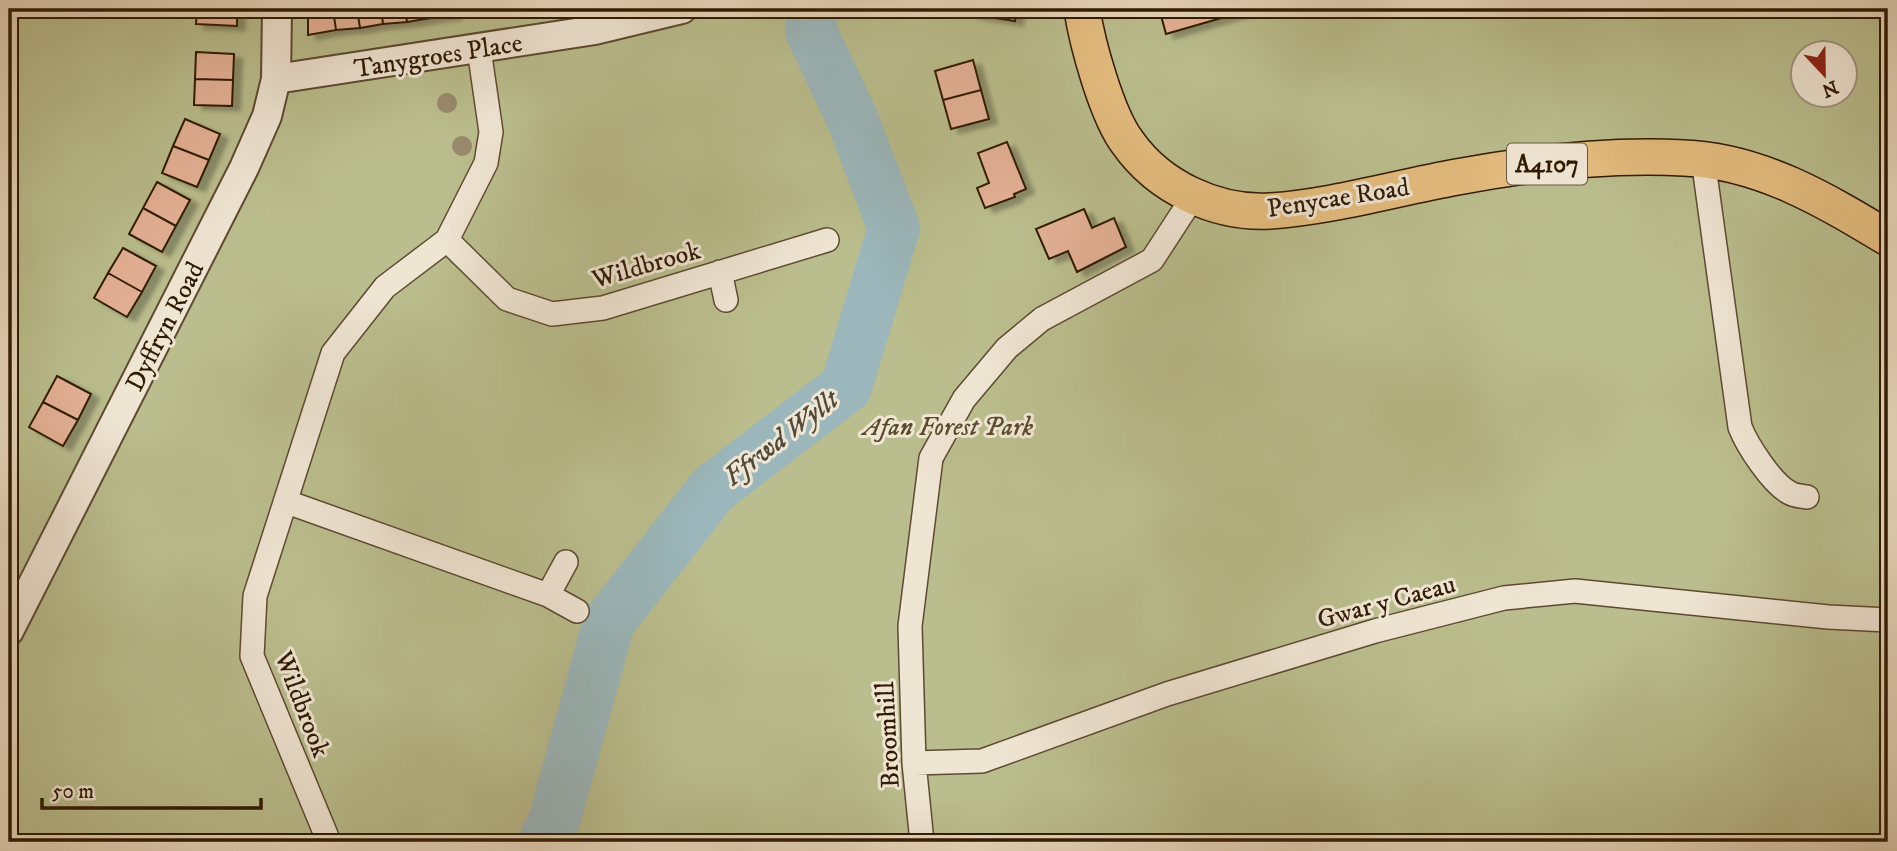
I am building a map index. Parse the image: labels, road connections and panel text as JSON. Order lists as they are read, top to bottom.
{
  "streets": {
    "main road": ["A4107", "Penycae Road"],
    "street": [
      "Tanygroes Place",
      "Wildbrook",
      "Dyffryn Road",
      "Gwar y Caeau",
      "Broomhill"
    ]
  },
  "crossings": [
    ["Tanygroes Place", "Wildbrook"],
    ["Tanygroes Place", "Dyffryn Road"],
    ["A4107", "Penycae Road"],
    ["A4107", "Broomhill"],
    ["Penycae Road", "Broomhill"],
    ["Gwar y Caeau", "Broomhill"]
  ],
  "water": ["Ffrwd Wyllt"],
  "parks": ["Afan Forest Park"],
  "scale_bar": "50 m",
  "north": "bottom"
}
